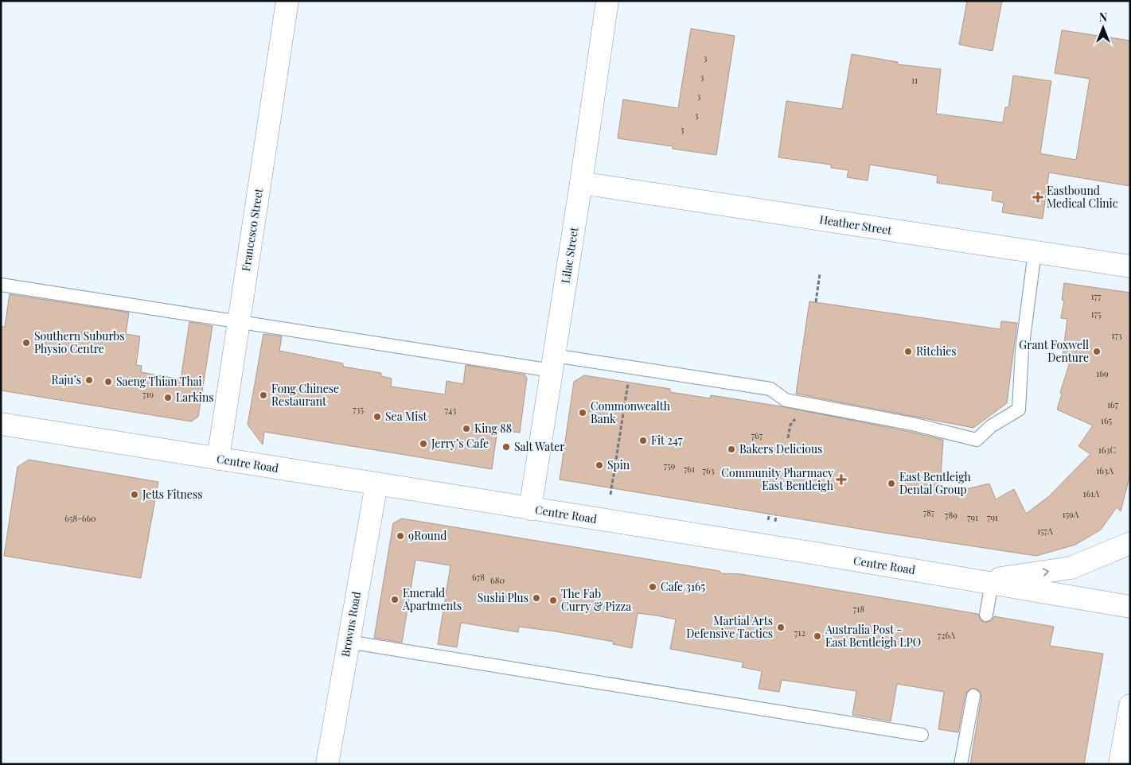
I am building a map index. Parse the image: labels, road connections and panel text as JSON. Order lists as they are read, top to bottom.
{
  "streets": {
    "street": [
      "Heather Street",
      "Francesco Street",
      "Lilac Street",
      "Centre Road",
      "Browns Road"
    ]
  },
  "crossings": [
    ["Heather Street", "Lilac Street"],
    ["Francesco Street", "Centre Road"],
    ["Lilac Street", "Centre Road"],
    ["Centre Road", "Browns Road"]
  ],
  "places": {
    "health": ["Eastbound Medical Clinic", "Community Pharmacy East Bentleigh"],
    "other": [
      "Southern Suburbs Physio Centre",
      "Ritchies",
      "Grant Foxwell Denture",
      "Raju’s",
      "Saeng Thian Thai",
      "Fong Chinese Restaurant",
      "Larkins",
      "Commonwealth Bank",
      "Sea Mist",
      "King 88",
      "Fit 247",
      "Jerry’s Cafe",
      "Salt Water",
      "Bakers Delicious",
      "Spin",
      "East Bentleigh Dental Group",
      "Jetts Fitness",
      "9Round",
      "Cafe 3165",
      "Sushi Plus",
      "Emerald Apartments",
      "The Fab Curry & Pizza",
      "Martial Arts Defensive Tactics",
      "Australia Post - East Bentleigh LPO"
    ]
  },
  "house_numbers": [
    "3",
    "3",
    "11",
    "3",
    "3",
    "3",
    "177",
    "175",
    "173",
    "169",
    "719",
    "167",
    "735",
    "743",
    "165",
    "767",
    "163C",
    "759",
    "761",
    "763",
    "163A",
    "161A",
    "787",
    "159A",
    "789",
    "791",
    "791",
    "658-660",
    "157A",
    "678",
    "680",
    "718",
    "712",
    "726A"
  ],
  "north": "top"
}
